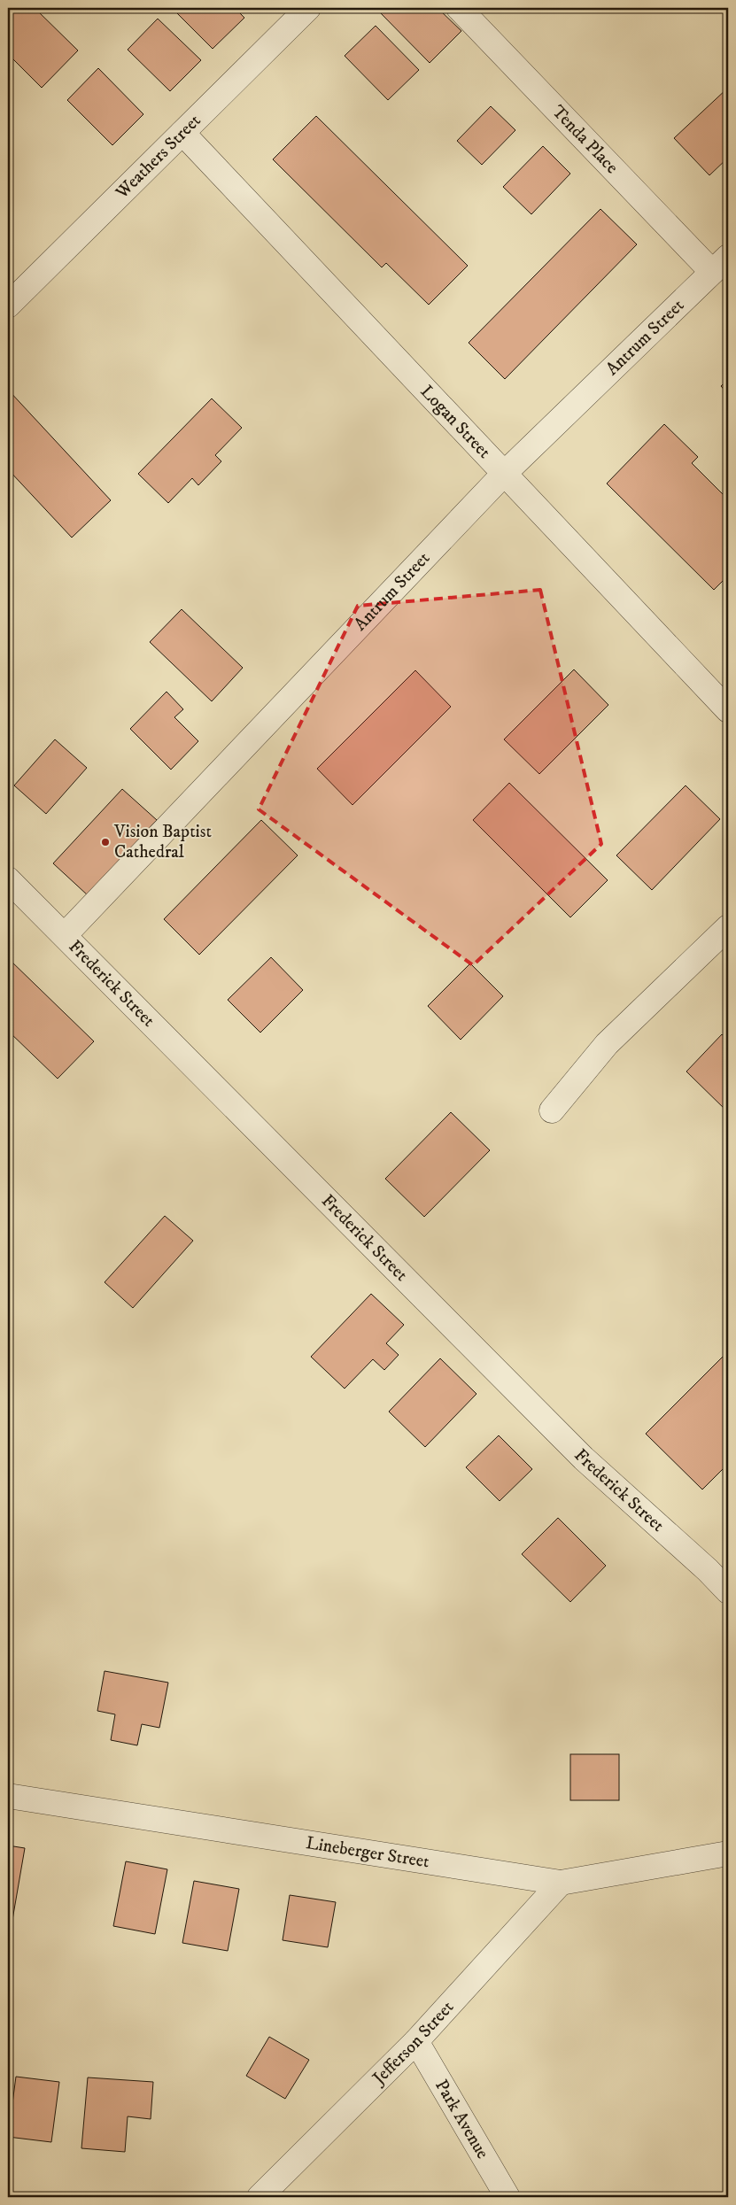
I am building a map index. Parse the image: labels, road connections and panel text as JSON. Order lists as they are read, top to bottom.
{
  "streets": {
    "street": [
      "Tenda Place",
      "Weathers Street",
      "Antrum Street",
      "Logan Street",
      "Frederick Street",
      "Lineberger Street",
      "Jefferson Street",
      "Park Avenue"
    ]
  },
  "crossings": [
    ["Tenda Place", "Antrum Street"],
    ["Weathers Street", "Logan Street"],
    ["Antrum Street", "Logan Street"],
    ["Antrum Street", "Frederick Street"],
    ["Lineberger Street", "Jefferson Street"],
    ["Jefferson Street", "Park Avenue"]
  ],
  "places": ["Vision Baptist Cathedral"]
}
